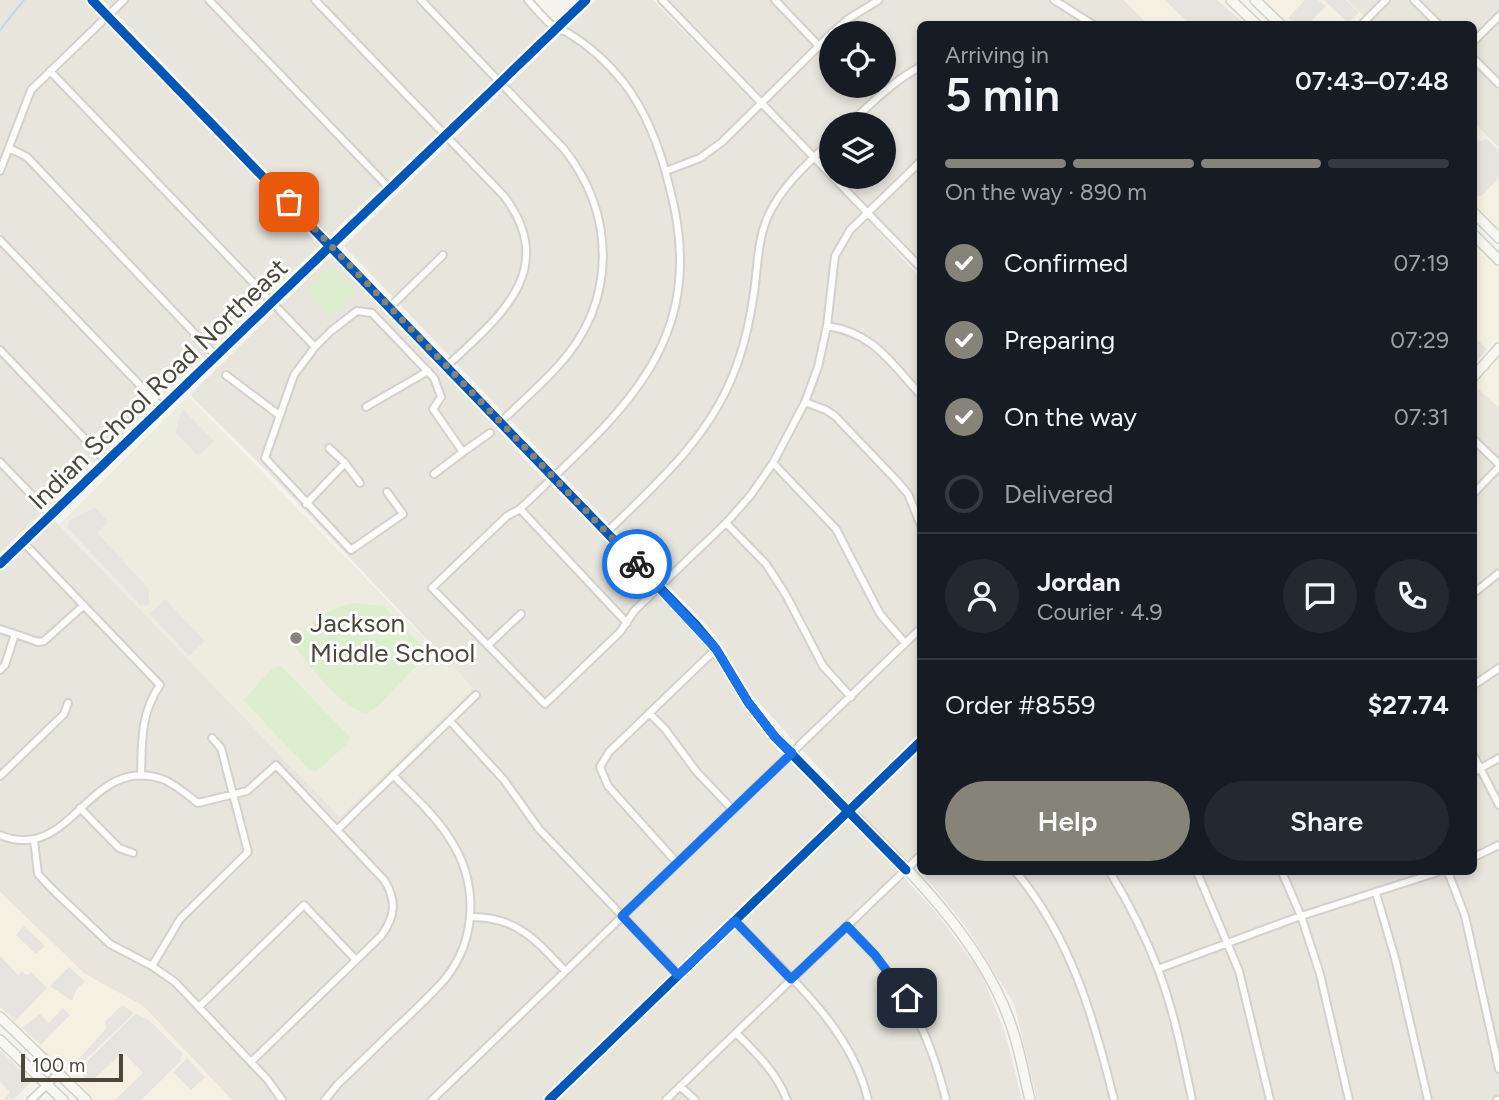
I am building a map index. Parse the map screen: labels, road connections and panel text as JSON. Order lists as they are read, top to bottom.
{
  "streets": {
    "street": ["Indian School Road Northeast"]
  },
  "places": ["Jackson Middle School"],
  "scale_bar": "100 m",
  "page": {
    "heading": ["5 min", "Arriving in", "07:43–07:48"],
    "panel": [
      "Jordan",
      "Courier · 4.9",
      "Order #8559",
      "$27.74"
    ],
    "bar": "On the way · 890 m",
    "list": [
      ["Confirmed", "07:19"],
      ["Preparing", "07:29"],
      ["On the way", "07:31"],
      "Delivered"
    ],
    "buttons": ["Help", "Share"],
    "scale": "100 m"
  }
}
